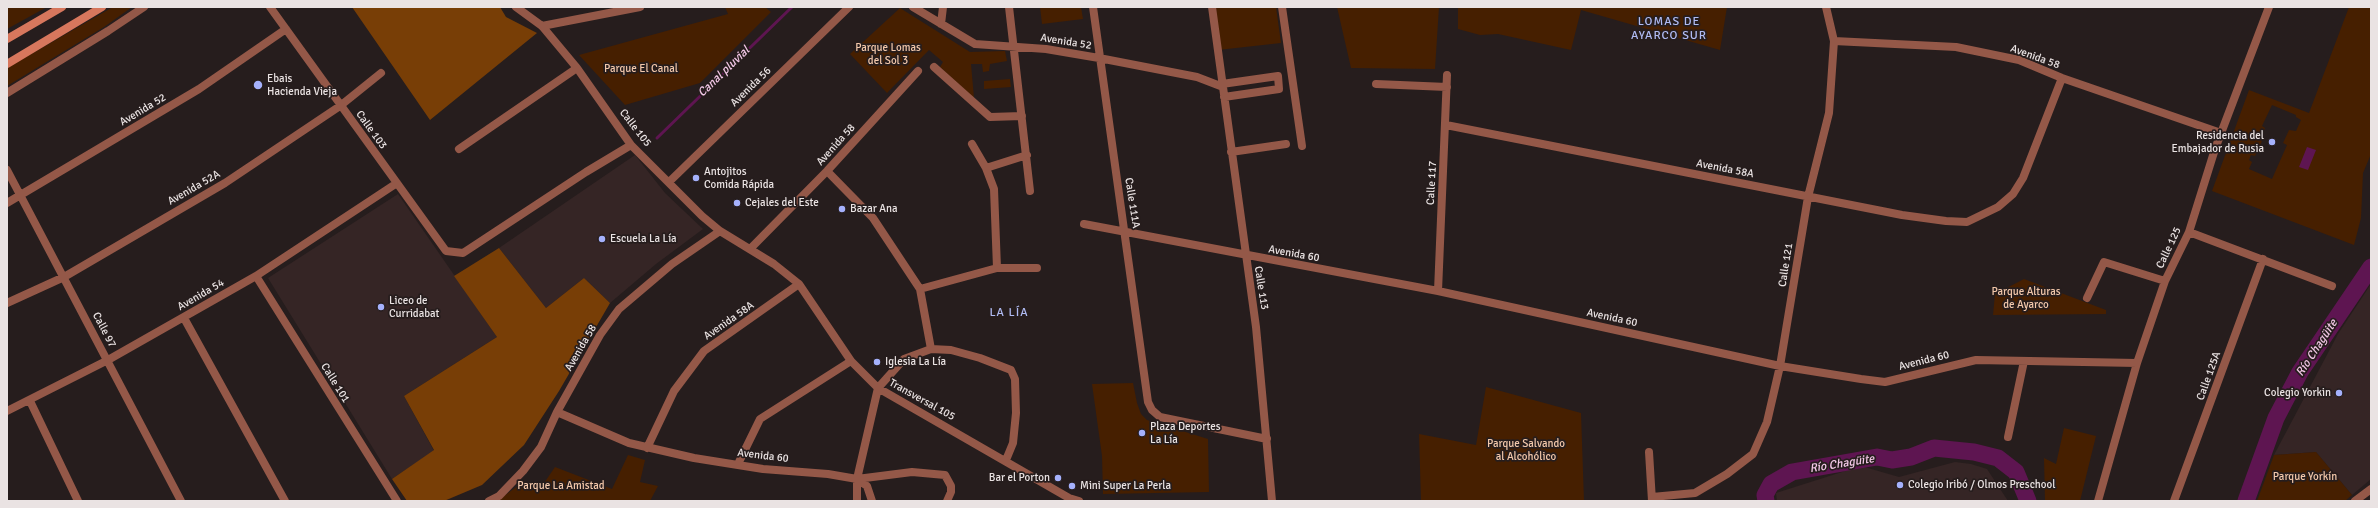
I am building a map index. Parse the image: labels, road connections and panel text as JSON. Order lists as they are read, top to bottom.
{
  "streets": {
    "street": [
      "Avenida 52",
      "Avenida 58",
      "Avenida 56",
      "Calle 105",
      "Calle 103",
      "Avenida 58A",
      "Calle 117",
      "Avenida 52A",
      "Calle 111A",
      "Calle 125",
      "Avenida 60",
      "Calle 121",
      "Calle 113",
      "Avenida 54",
      "Calle 97",
      "Calle 125A",
      "Calle 101",
      "Transversal 105"
    ]
  },
  "crossings": [
    ["Avenida 52", "Calle 103"],
    ["Avenida 52", "Calle 111A"],
    ["Avenida 52", "Calle 113"],
    ["Avenida 52", "Calle 97"],
    ["Avenida 58", "Calle 105"],
    ["Avenida 58", "Avenida 58A"],
    ["Avenida 58", "Calle 125"],
    ["Avenida 58", "Avenida 60"],
    ["Avenida 58", "Calle 121"],
    ["Avenida 58", "Transversal 105"],
    ["Avenida 56", "Calle 105"],
    ["Calle 105", "Calle 103"],
    ["Calle 105", "Transversal 105"],
    ["Calle 103", "Avenida 52A"],
    ["Calle 103", "Avenida 54"],
    ["Avenida 58A", "Calle 117"],
    ["Avenida 58A", "Avenida 60"],
    ["Avenida 58A", "Calle 121"],
    ["Avenida 58A", "Transversal 105"],
    ["Calle 117", "Avenida 60"],
    ["Avenida 52A", "Calle 97"],
    ["Calle 111A", "Avenida 60"],
    ["Calle 111A", "Calle 113"],
    ["Calle 125", "Avenida 60"],
    ["Avenida 60", "Calle 121"],
    ["Avenida 60", "Calle 113"],
    ["Avenida 54", "Calle 97"],
    ["Avenida 54", "Calle 101"]
  ],
  "districts": ["LOMAS DE AYARCO SUR", "LA LÍA"],
  "water": ["Canal pluvial", "Río Chagüite"],
  "parks": [
    "Parque Lomas del Sol 3",
    "Parque El Canal",
    "Parque Alturas de Ayarco",
    "Parque Salvando al Alcohólico",
    "Parque Yorkín",
    "Parque La Amistad"
  ],
  "places": [
    "Ebais Hacienda Vieja",
    "Residencia del Embajador de Rusia",
    "Antojitos Comida Rápida",
    "Cejales del Este",
    "Bazar Ana",
    "Escuela La Lía",
    "Liceo de Curridabat",
    "Iglesia La Lía",
    "Colegio Yorkin",
    "Plaza Deportes La Lía",
    "Bar el Porton",
    "Colegio Iribó / Olmos Preschool",
    "Mini Super La Perla"
  ]
}
